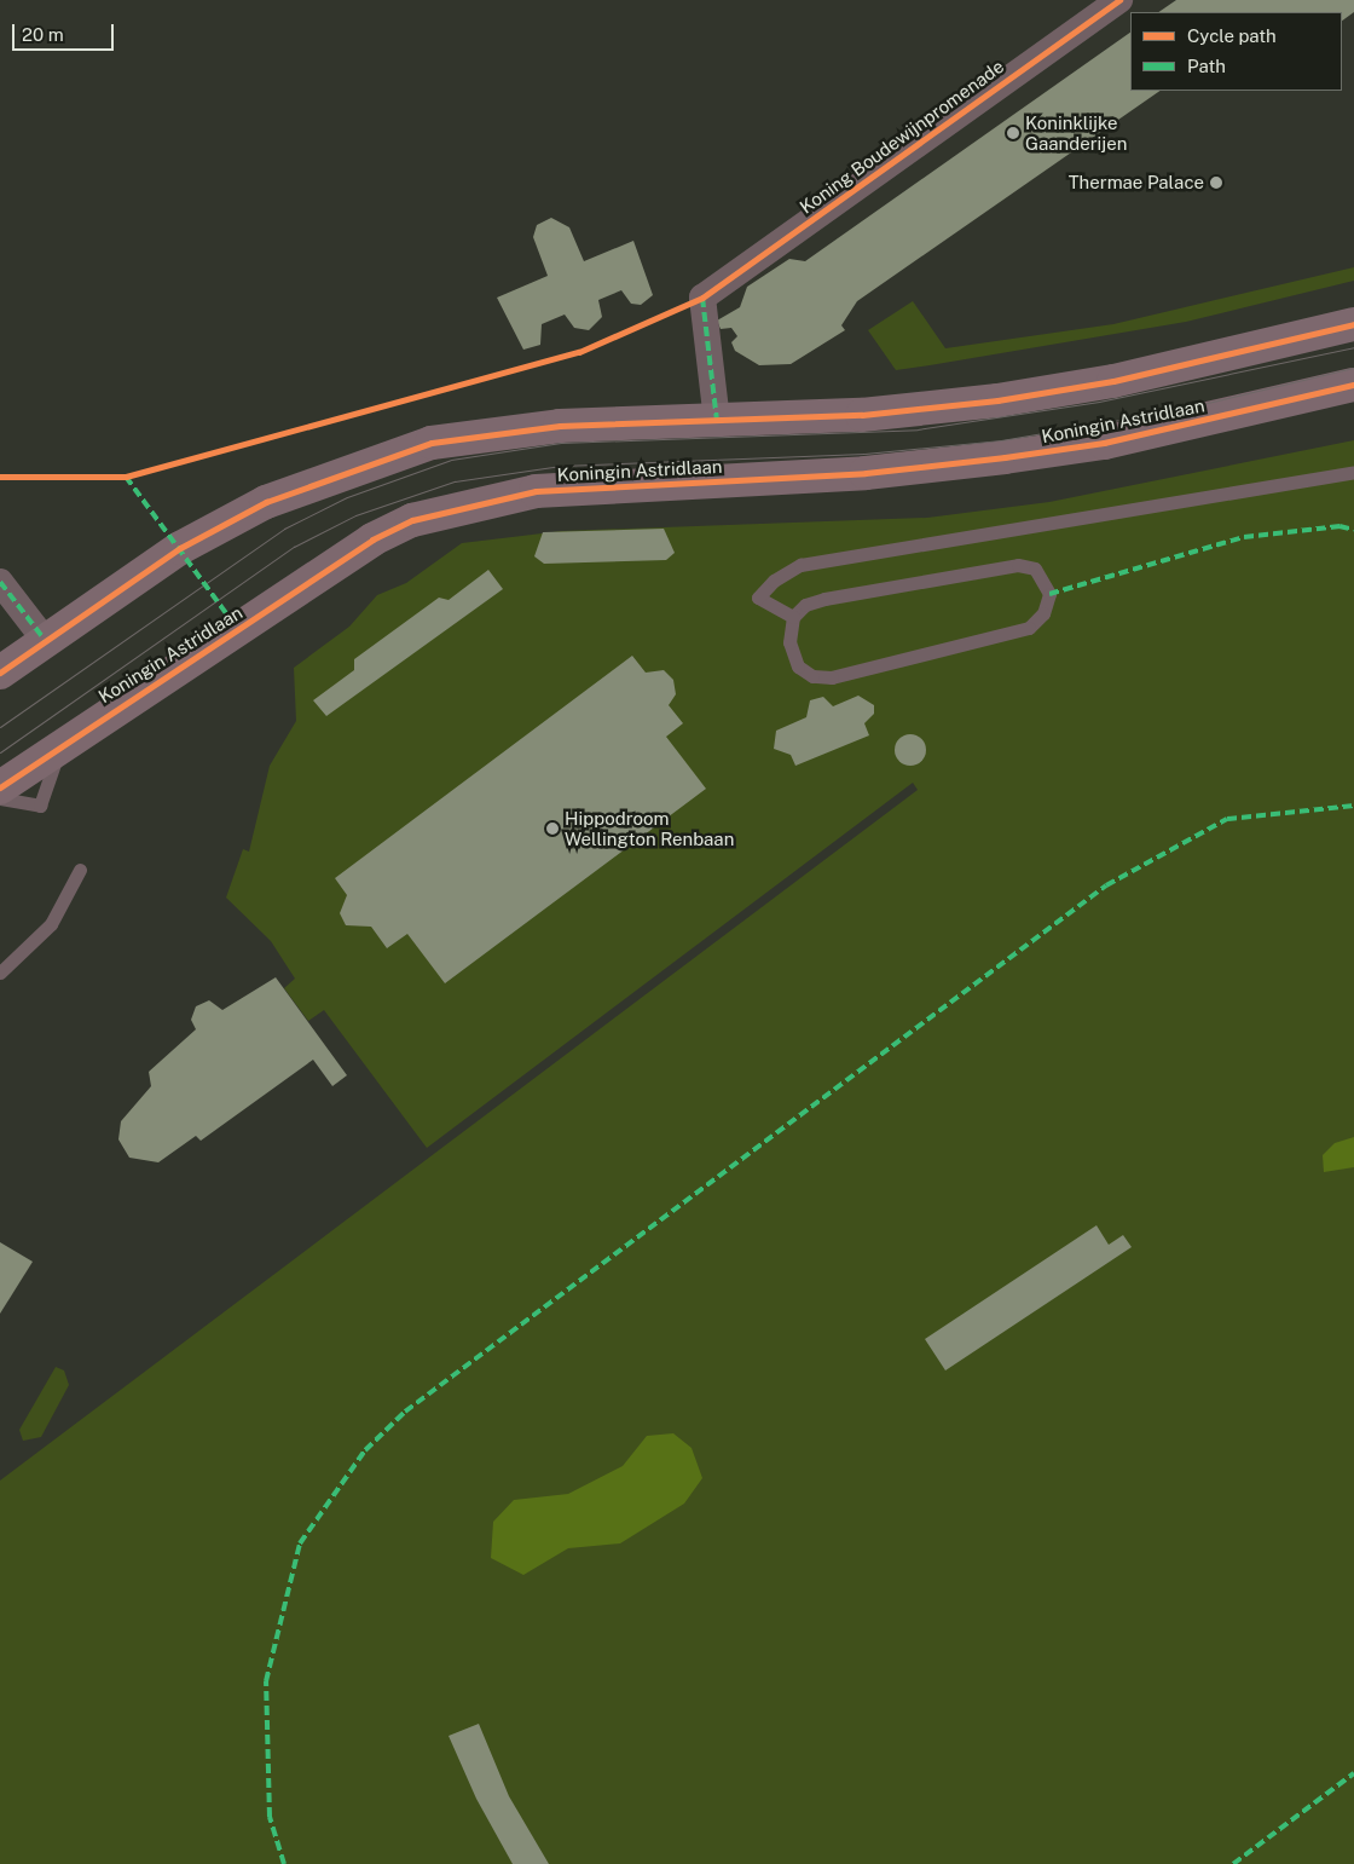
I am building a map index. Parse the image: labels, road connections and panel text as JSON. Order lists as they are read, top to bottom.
{
  "streets": {
    "street": ["Koning Boudewijnpromenade", "Koningin Astridlaan"]
  },
  "places": ["Koninklijke Gaanderijen", "Thermae Palace", "Hippodroom Wellington Renbaan"],
  "legend": ["Cycle path", "Path"],
  "scale_bar": "20 m"
}
